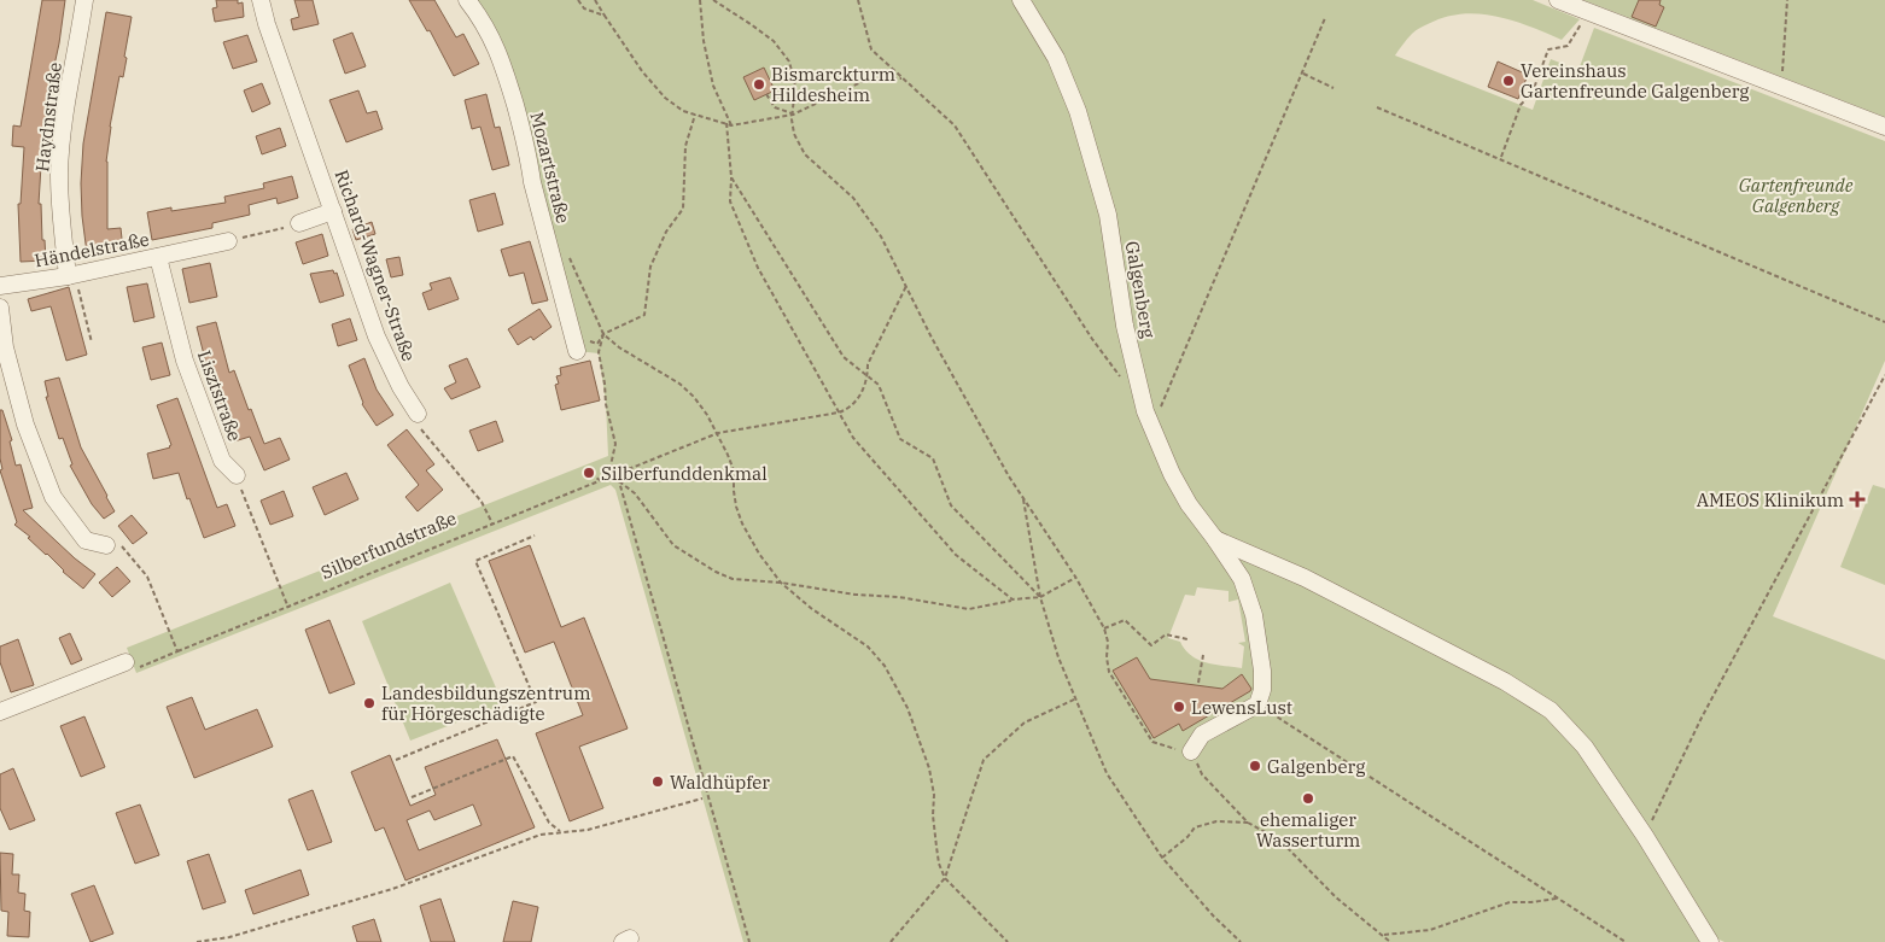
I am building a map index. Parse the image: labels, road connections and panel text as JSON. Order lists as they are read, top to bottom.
{
  "streets": {
    "street": [
      "Haydnstraße",
      "Mozartstraße",
      "Händelstraße",
      "Richard-Wagner-Straße",
      "Galgenberg",
      "Lisztstraße"
    ],
    "path": ["Silberfundstraße"]
  },
  "crossings": [
    ["Haydnstraße", "Händelstraße"],
    ["Händelstraße", "Lisztstraße"]
  ],
  "parks": ["Gartenfreunde Galgenberg"],
  "places": {
    "other": [
      "Vereinshaus Gartenfreunde Galgenberg",
      "Bismarckturm Hildesheim",
      "Silberfunddenkmal",
      "Landesbildungszentrum für Hörgeschädigte",
      "LewensLust",
      "Galgenberg",
      "Waldhüpfer",
      "ehemaliger Wasserturm"
    ],
    "health": ["AMEOS Klinikum"]
  }
}
